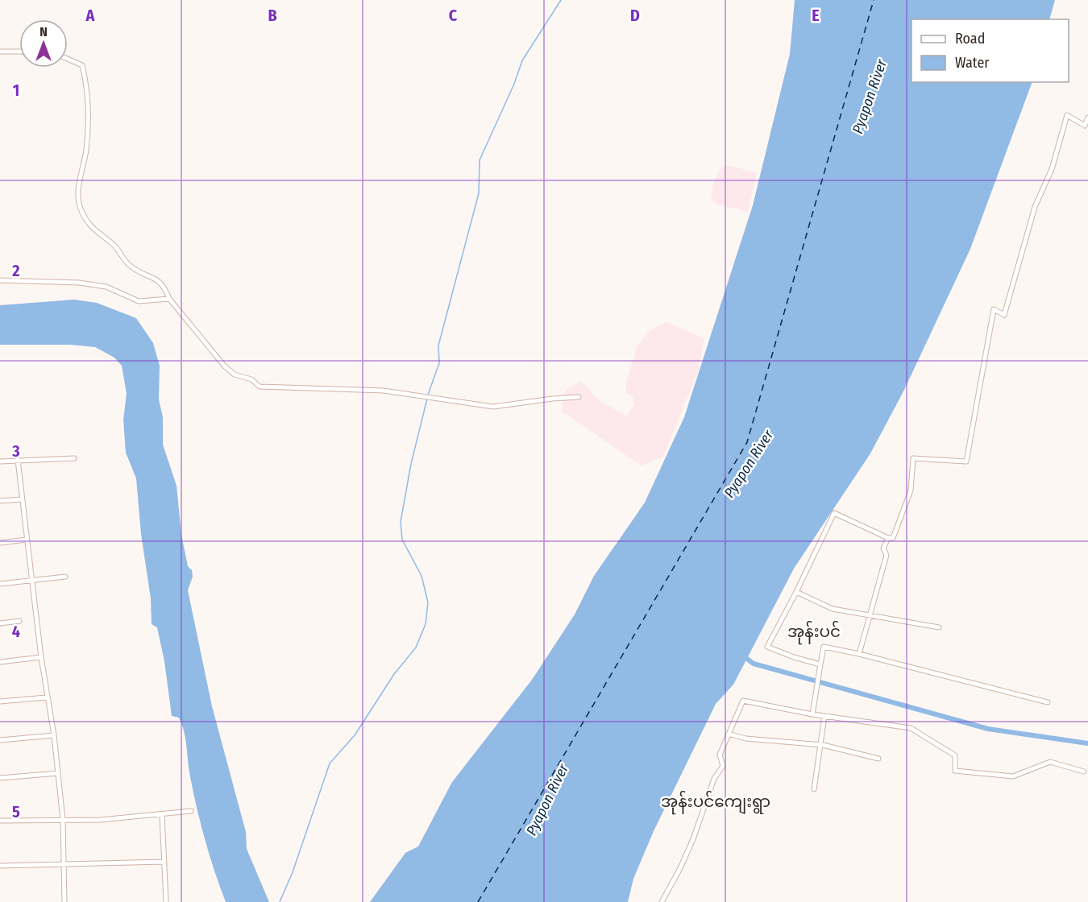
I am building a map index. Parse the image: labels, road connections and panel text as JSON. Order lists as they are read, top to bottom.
{
  "districts": ["အုန်းပင်", "အုန်းပင်ကျေးရွာ"],
  "water": ["Pyapon River"],
  "legend": ["Road", "Water"],
  "north": "top",
  "grid": {
    "columns": [
      "A",
      "B",
      "C",
      "D",
      "E"
    ],
    "rows": [
      "1",
      "2",
      "3",
      "4",
      "5"
    ]
  }
}
